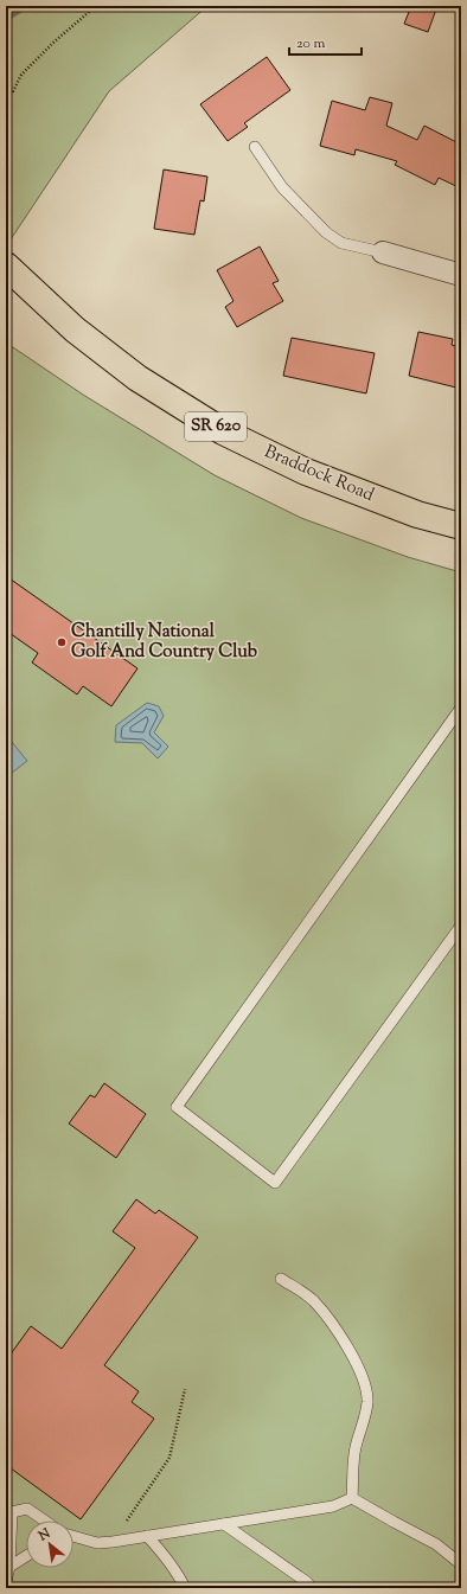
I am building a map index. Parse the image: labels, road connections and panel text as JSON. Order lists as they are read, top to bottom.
{
  "streets": {
    "main road": ["SR 620", "Braddock Road"]
  },
  "places": ["Chantilly National Golf And Country Club"],
  "scale_bar": "20 m",
  "north": "top left"
}
